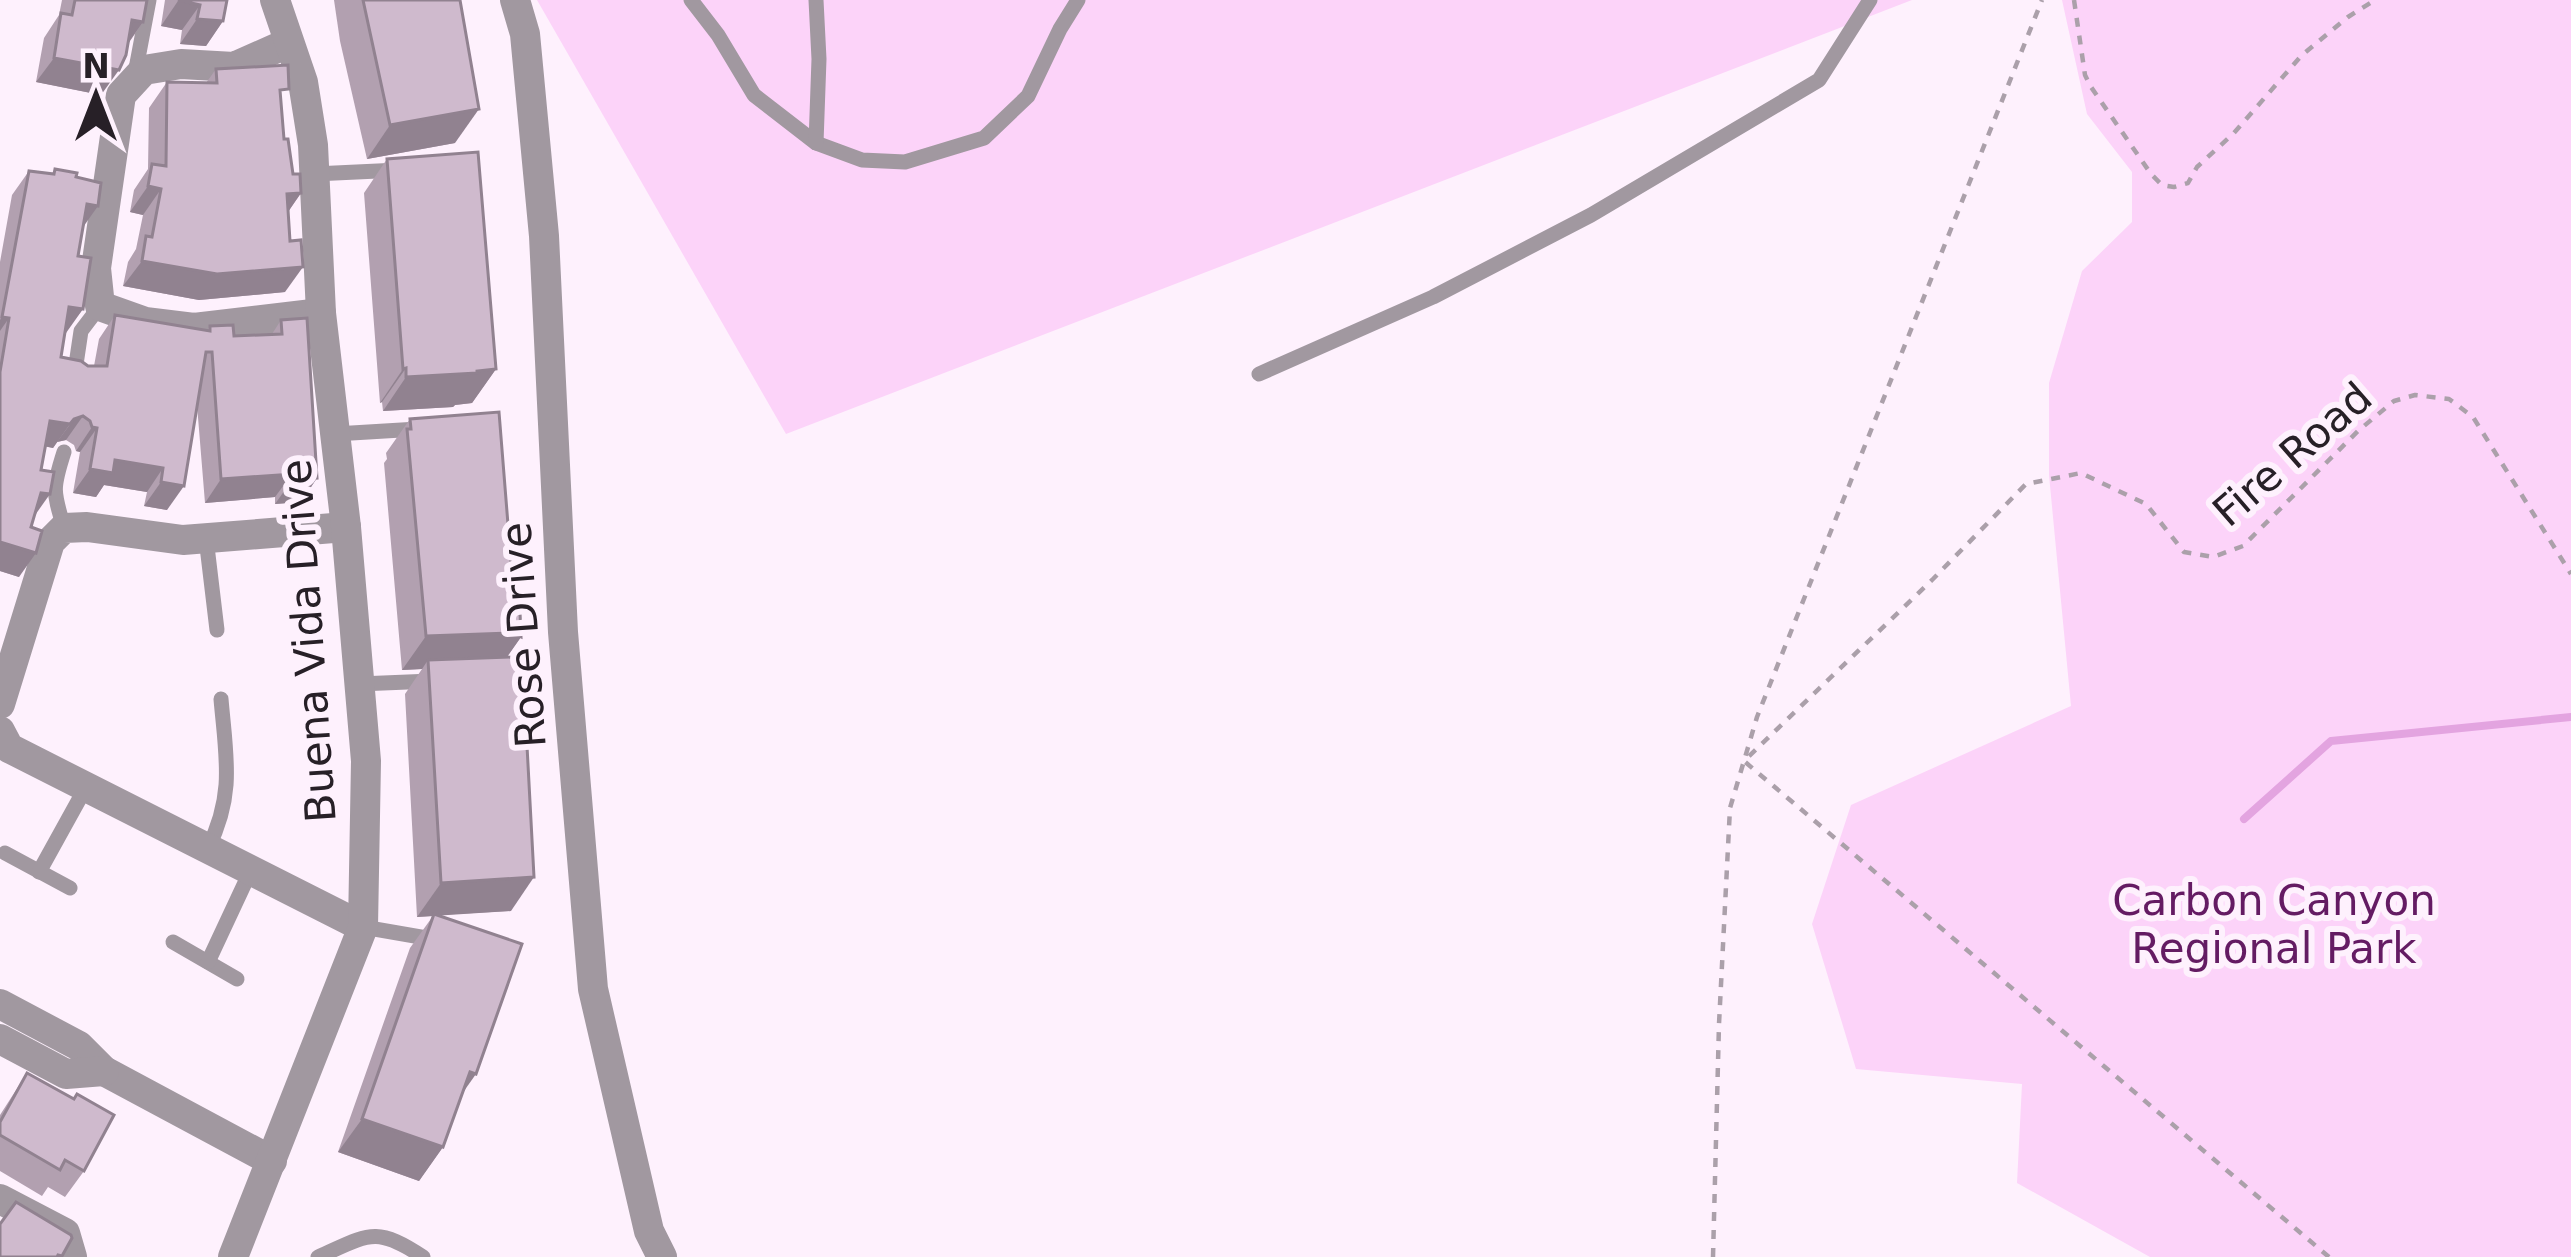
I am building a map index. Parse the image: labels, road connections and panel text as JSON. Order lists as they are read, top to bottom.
{
  "streets": {
    "street": ["Rose Drive", "Buena Vida Drive"],
    "path": ["Fire Road"]
  },
  "parks": ["Carbon Canyon Regional Park"],
  "north": "top"
}
